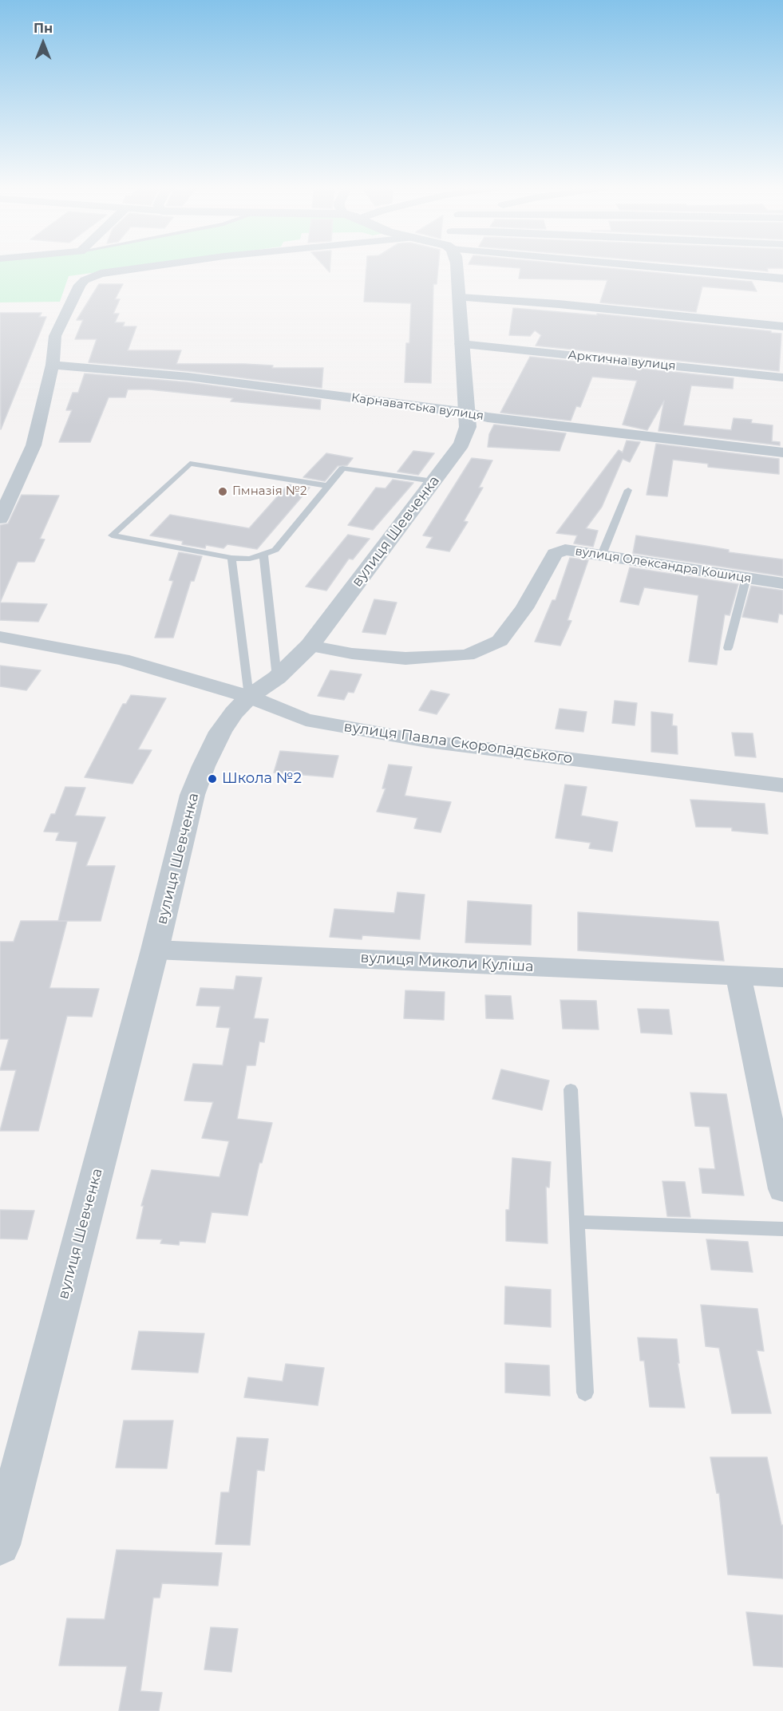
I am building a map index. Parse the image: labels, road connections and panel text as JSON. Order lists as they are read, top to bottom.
{
  "streets": {
    "street": [
      "Арктична вулиця",
      "Карнаватська вулиця",
      "вулиця Шевченка",
      "вулиця Олександра Кошиця",
      "вулиця Павла Скоропадського",
      "вулиця Миколи Куліша"
    ]
  },
  "crossings": [
    ["Арктична вулиця", "вулиця Шевченка"],
    ["Карнаватська вулиця", "вулиця Шевченка"],
    ["вулиця Шевченка", "вулиця Олександра Кошиця"],
    ["вулиця Шевченка", "вулиця Павла Скоропадського"],
    ["вулиця Шевченка", "вулиця Миколи Куліша"]
  ],
  "places": ["Гімназія №2", "Школа №2"],
  "north": "top"
}
